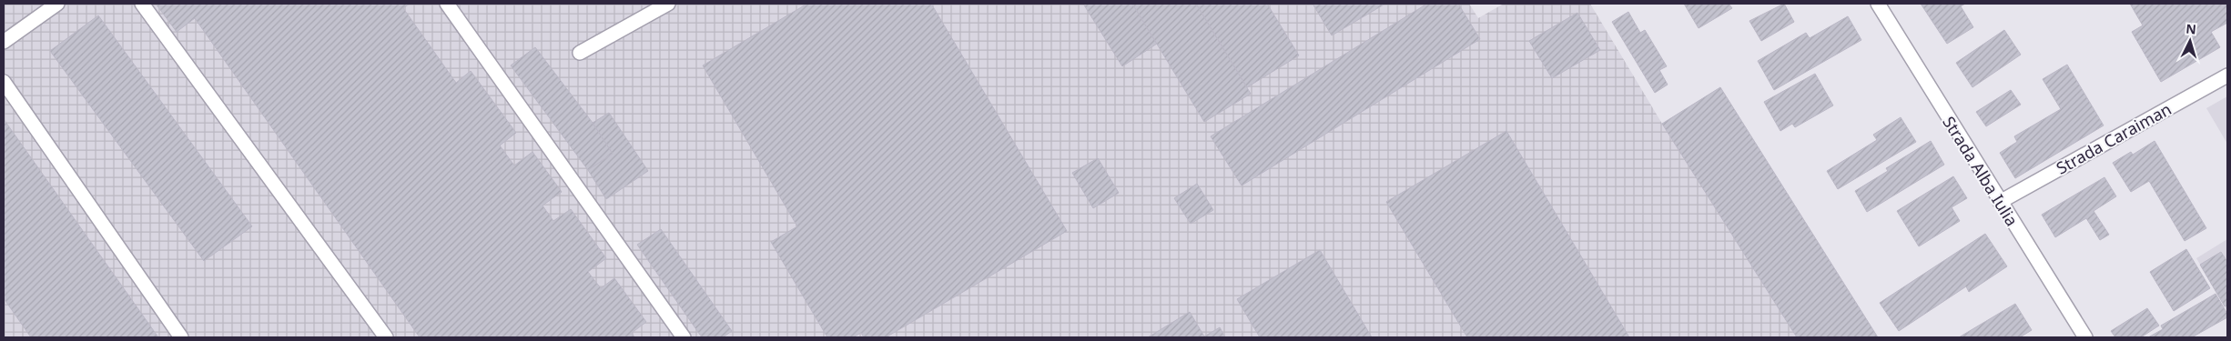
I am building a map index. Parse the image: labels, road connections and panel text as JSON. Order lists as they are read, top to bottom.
{
  "streets": {
    "street": ["Strada Caraiman", "Strada Alba Iulia"]
  },
  "crossings": [
    ["Strada Caraiman", "Strada Alba Iulia"]
  ],
  "north": "top"
}
